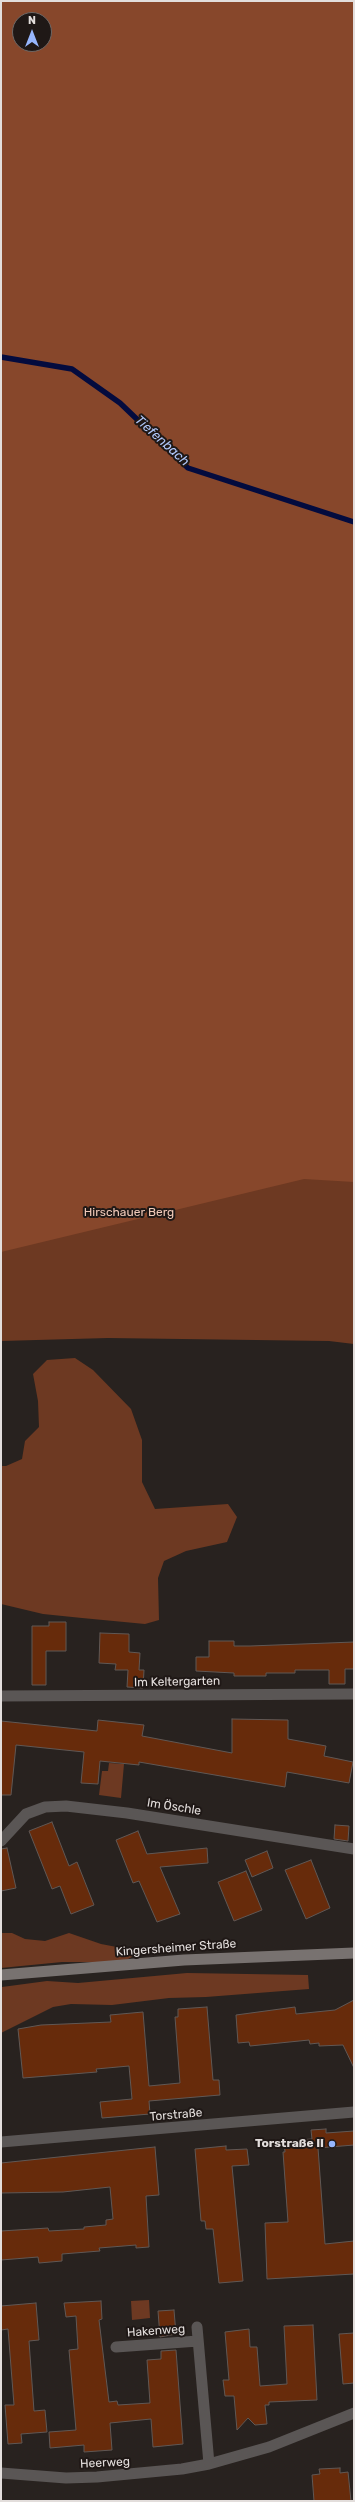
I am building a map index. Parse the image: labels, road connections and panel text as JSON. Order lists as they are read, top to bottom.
{
  "streets": {
    "main road": ["Kingersheimer Straße"],
    "street": [
      "Im Keltergarten",
      "Im Öschle",
      "Torstraße",
      "Hakenweg",
      "Heerweg"
    ]
  },
  "water": ["Tiefenbach"],
  "parks": ["Hirschauer Berg"],
  "places": ["Torstraße II"],
  "north": "top"
}
